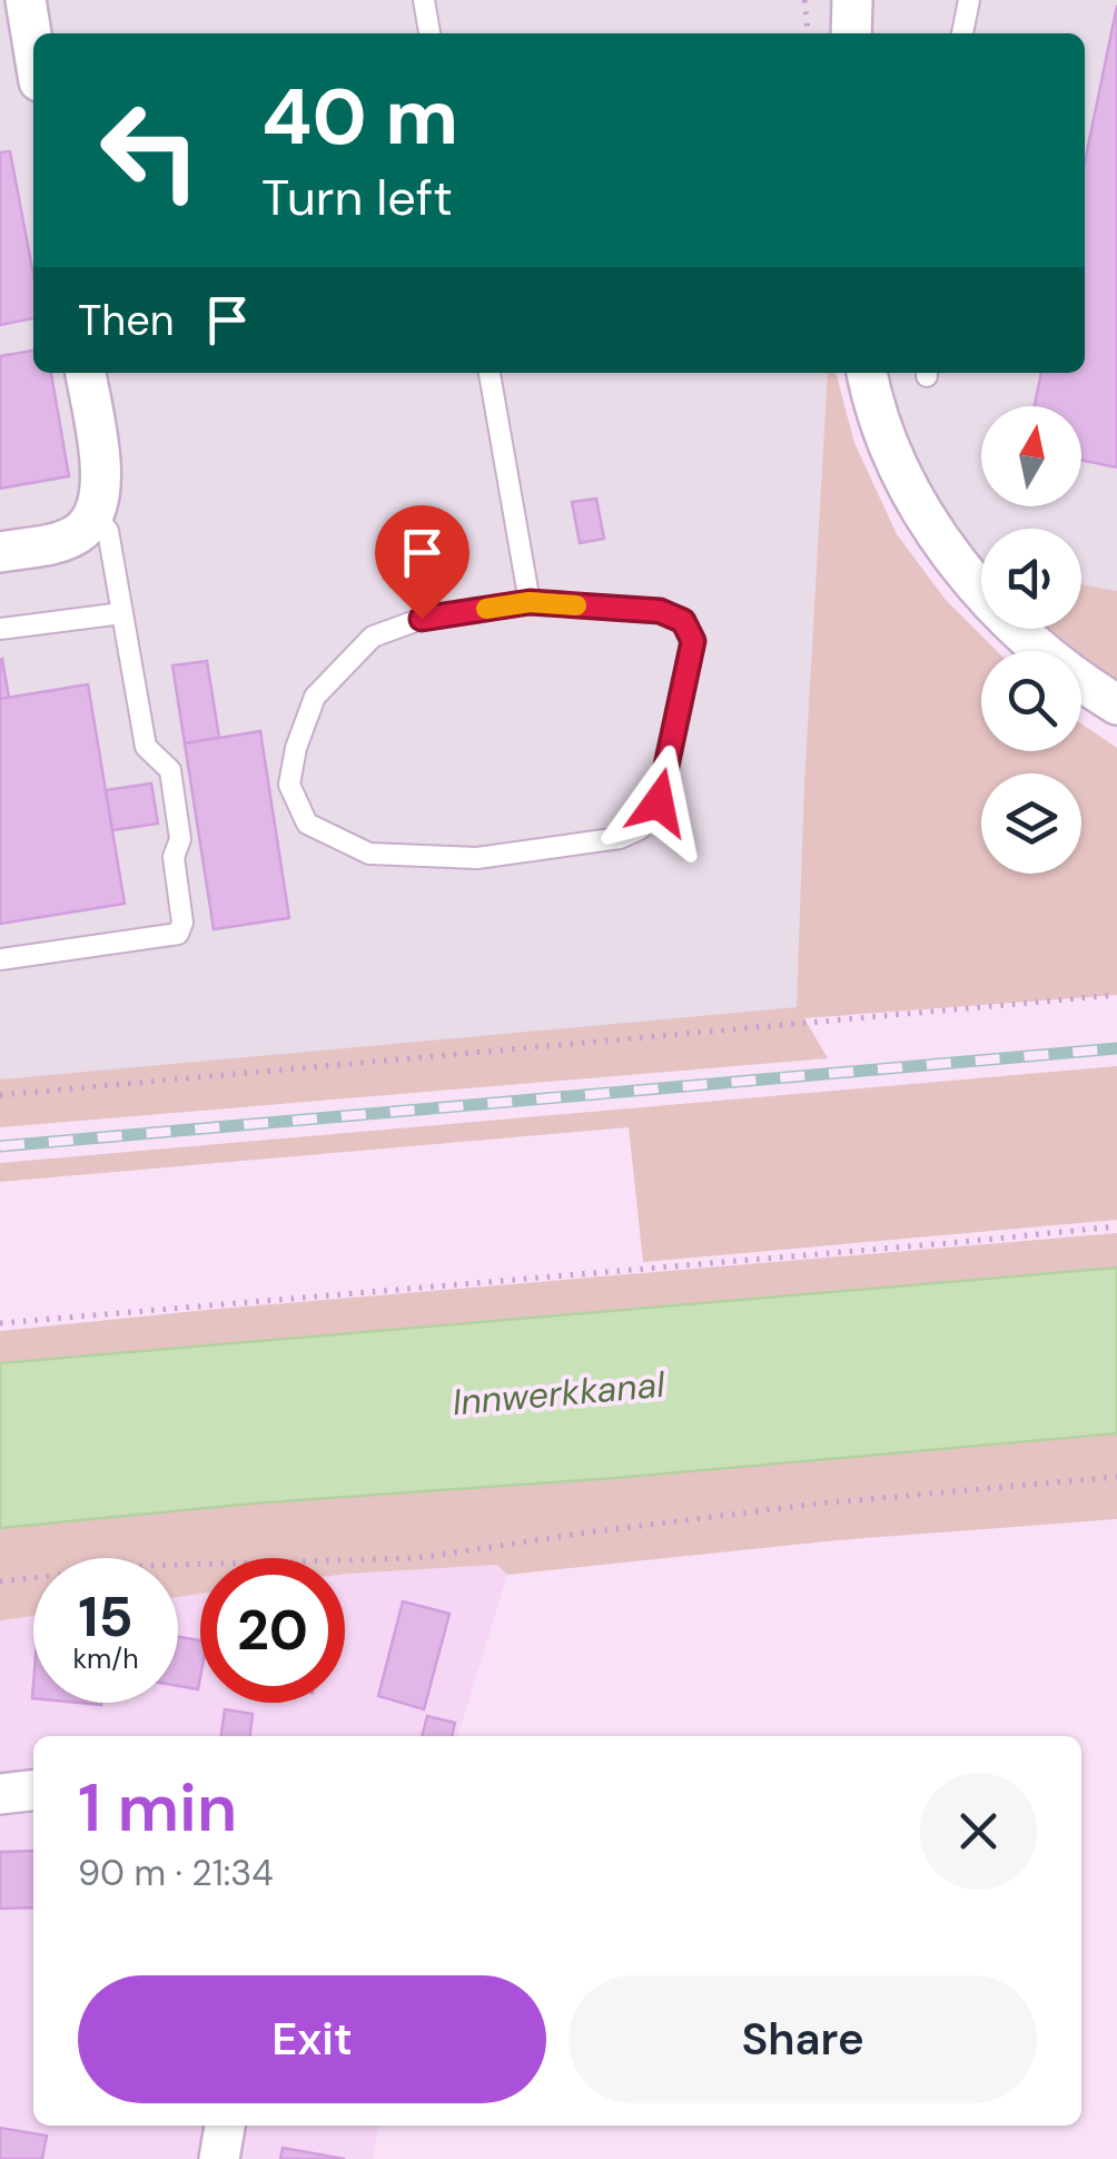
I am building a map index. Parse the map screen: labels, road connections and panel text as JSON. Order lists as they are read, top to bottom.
{
  "water": ["Innwerkkanal"],
  "north": "top",
  "page": {
    "turn": ["40 m", "Turn left"],
    "then": "Then",
    "speed": "15 km/h",
    "limit": "20",
    "heading": ["1 min", "90 m · 21:34"],
    "buttons": ["Exit", "Share"]
  }
}
